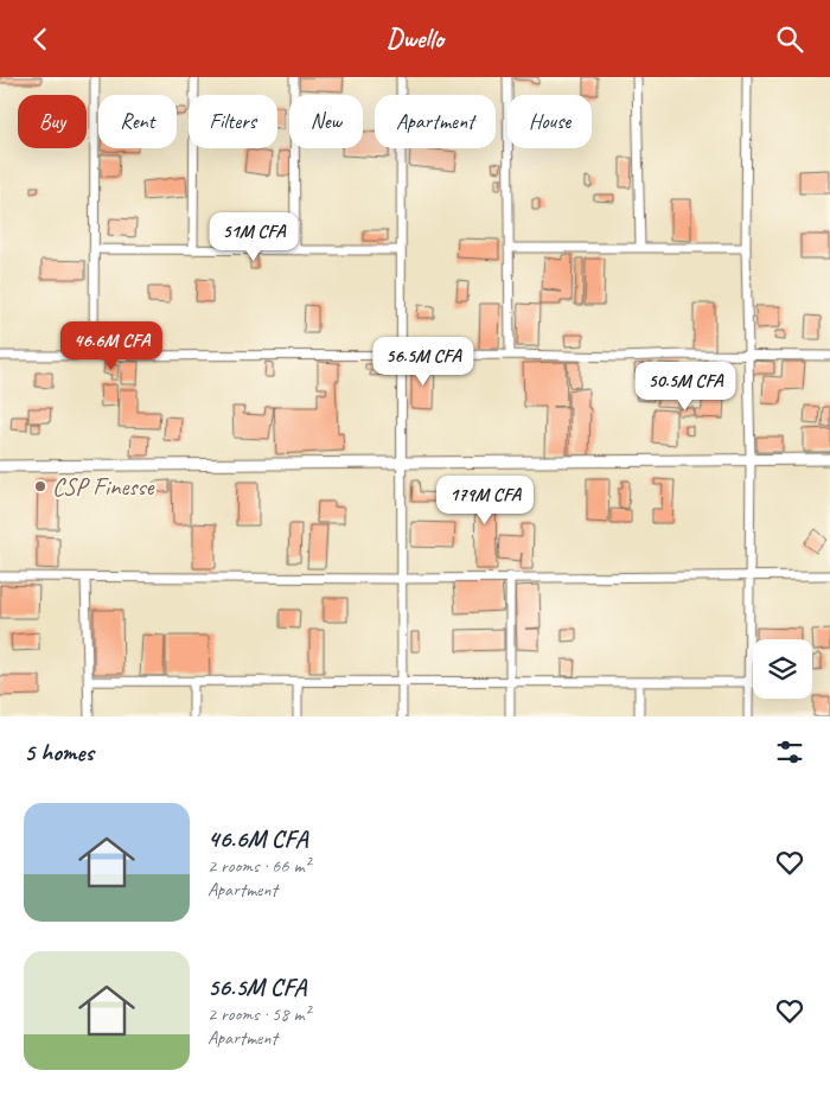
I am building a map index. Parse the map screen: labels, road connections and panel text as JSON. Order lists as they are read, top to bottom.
{
  "places": ["CSP Finesse"],
  "page": {
    "header": "Dwello",
    "chip": [
      "Buy",
      "Rent",
      "Filters",
      "New",
      "Apartment",
      "House"
    ],
    "price": [
      "51M CFA",
      "46.6M CFA",
      "56.5M CFA",
      "50.5M CFA",
      "179M CFA"
    ],
    "heading": "5 homes",
    "list": [
      {
        "name": "46.6M CFA",
        "note": "2 rooms · 66 m² · Apartment"
      },
      {
        "name": "56.5M CFA",
        "note": "2 rooms · 58 m² · Apartment"
      }
    ]
  }
}
